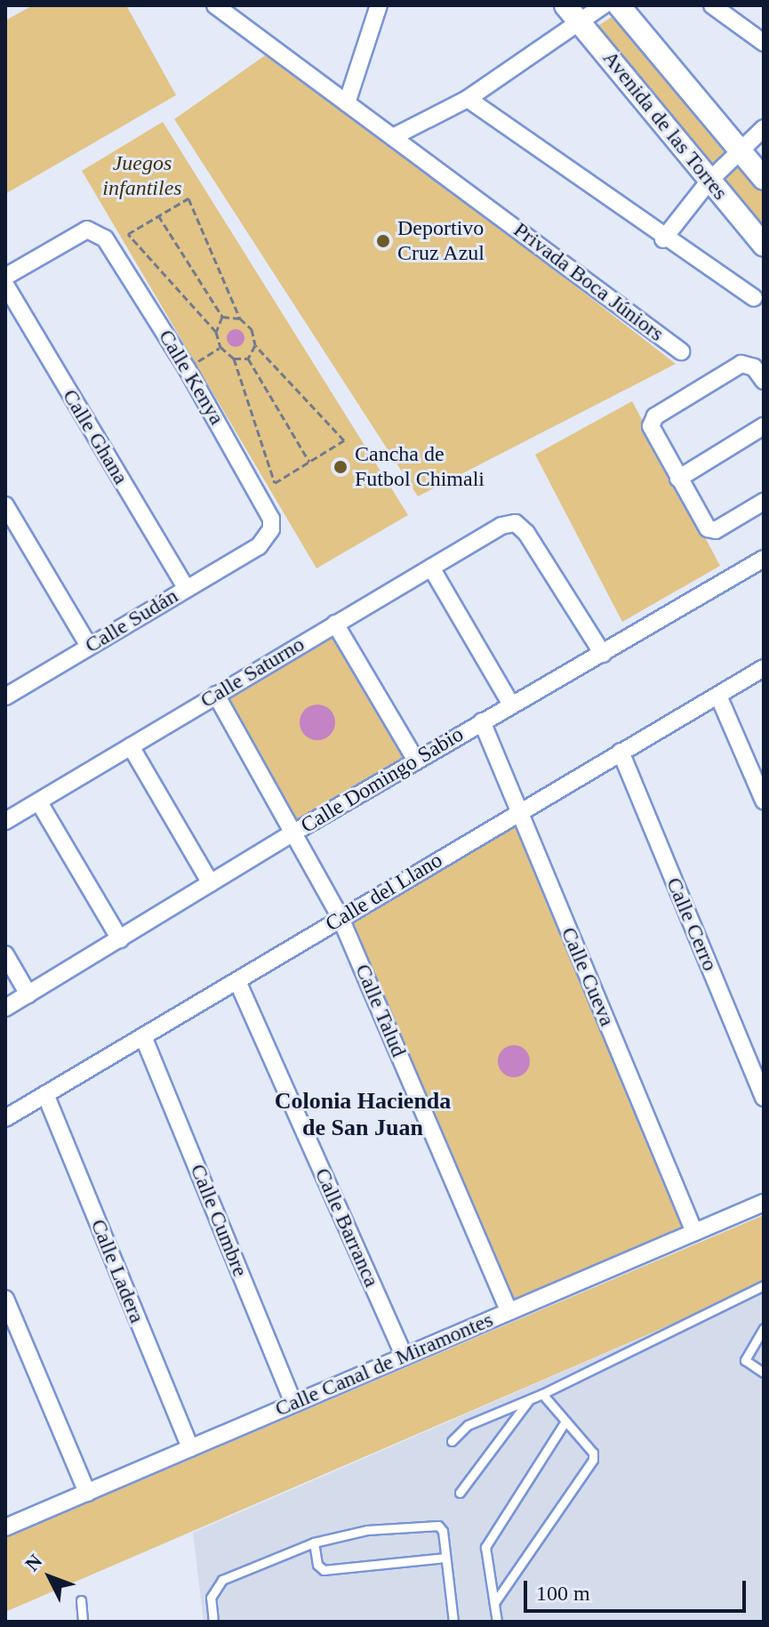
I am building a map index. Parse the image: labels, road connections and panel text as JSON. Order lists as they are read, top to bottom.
{
  "streets": {
    "street": [
      "Avenida de las Torres",
      "Privada Boca Júniors",
      "Calle Kenya",
      "Calle Ghana",
      "Calle Sudán",
      "Calle Saturno",
      "Calle Domingo Sabio",
      "Calle del Llano",
      "Calle Cerro",
      "Calle Cueva",
      "Calle Talud",
      "Calle Cumbre",
      "Calle Barranca",
      "Calle Ladera",
      "Calle Canal de Miramontes"
    ]
  },
  "crossings": [
    ["Calle Kenya", "Calle Sudán"],
    ["Calle Ghana", "Calle Sudán"],
    ["Calle Saturno", "Calle Domingo Sabio"],
    ["Calle Saturno", "Calle Talud"],
    ["Calle Domingo Sabio", "Calle Cueva"],
    ["Calle Domingo Sabio", "Calle Talud"],
    ["Calle del Llano", "Calle Cerro"],
    ["Calle del Llano", "Calle Cueva"],
    ["Calle del Llano", "Calle Talud"],
    ["Calle del Llano", "Calle Cumbre"],
    ["Calle del Llano", "Calle Barranca"],
    ["Calle del Llano", "Calle Ladera"],
    ["Calle Cueva", "Calle Canal de Miramontes"],
    ["Calle Talud", "Calle Canal de Miramontes"],
    ["Calle Cumbre", "Calle Canal de Miramontes"],
    ["Calle Barranca", "Calle Canal de Miramontes"],
    ["Calle Ladera", "Calle Canal de Miramontes"]
  ],
  "districts": ["Colonia Hacienda de San Juan"],
  "parks": ["Juegos infantiles"],
  "places": ["Deportivo Cruz Azul", "Cancha de Futbol Chimali"],
  "scale_bar": "100 m",
  "north": "top left"
}
